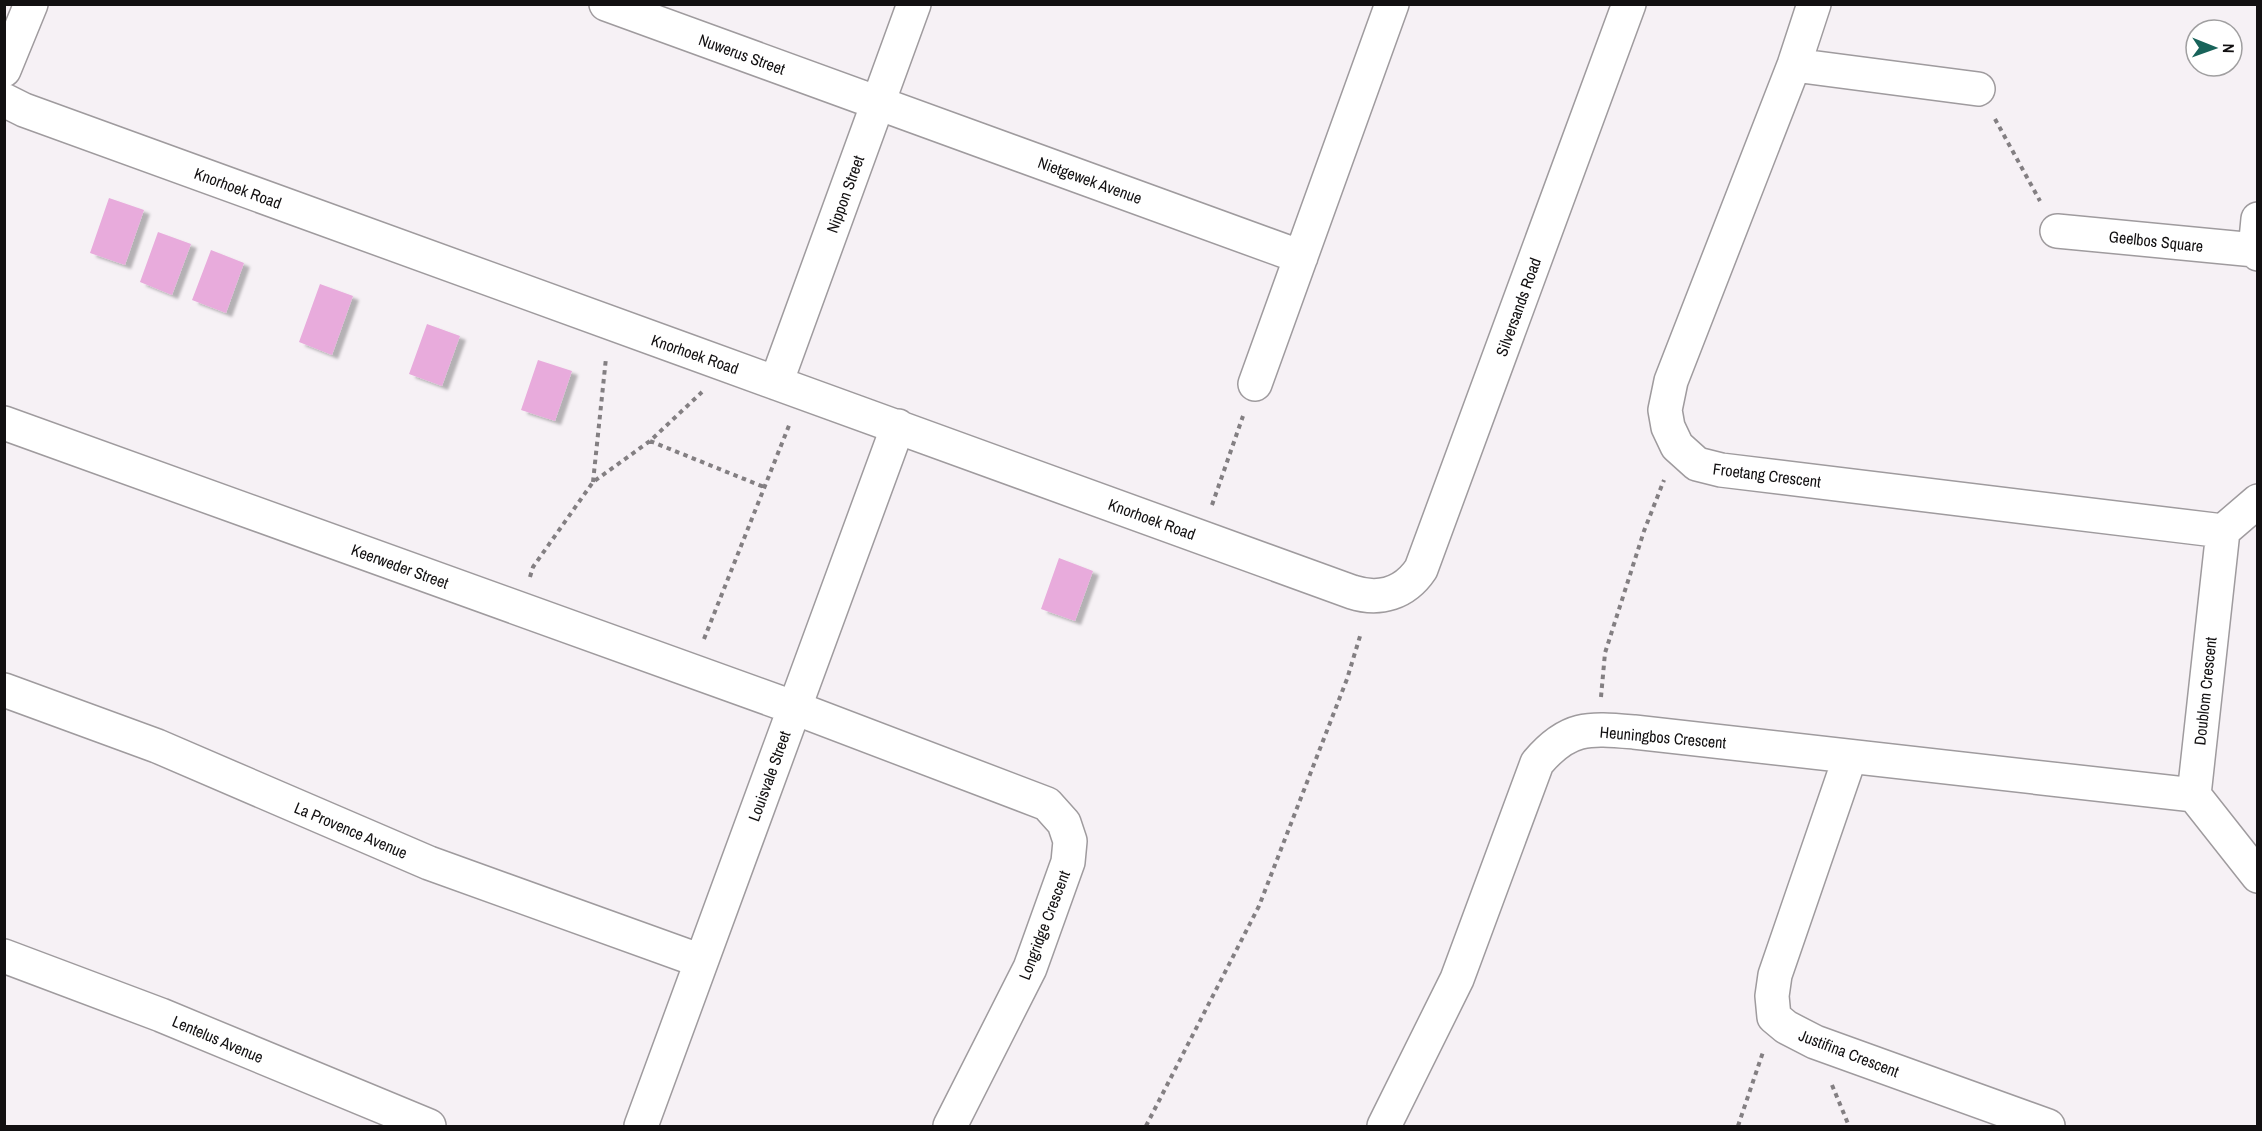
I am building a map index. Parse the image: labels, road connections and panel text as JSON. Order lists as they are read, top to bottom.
{
  "streets": {
    "street": [
      "Nuwerus Street",
      "Nietgewek Avenue",
      "Knorhoek Road",
      "Nippon Street",
      "Geelbos Square",
      "Silversands Road",
      "Froetang Crescent",
      "Keerweder Street",
      "Doublom Crescent",
      "Heuningbos Crescent",
      "Louisvale Street",
      "La Provence Avenue",
      "Longridge Crescent",
      "Lentelus Avenue",
      "Justifina Crescent"
    ]
  },
  "crossings": [
    ["Nuwerus Street", "Nietgewek Avenue"],
    ["Nuwerus Street", "Nippon Street"],
    ["Nietgewek Avenue", "Nippon Street"],
    ["Knorhoek Road", "Nippon Street"],
    ["Knorhoek Road", "Silversands Road"],
    ["Knorhoek Road", "Louisvale Street"],
    ["Froetang Crescent", "Doublom Crescent"],
    ["Keerweder Street", "Louisvale Street"],
    ["Keerweder Street", "Longridge Crescent"],
    ["Doublom Crescent", "Heuningbos Crescent"],
    ["Louisvale Street", "La Provence Avenue"],
    ["Louisvale Street", "Longridge Crescent"]
  ],
  "north": "right"
}
